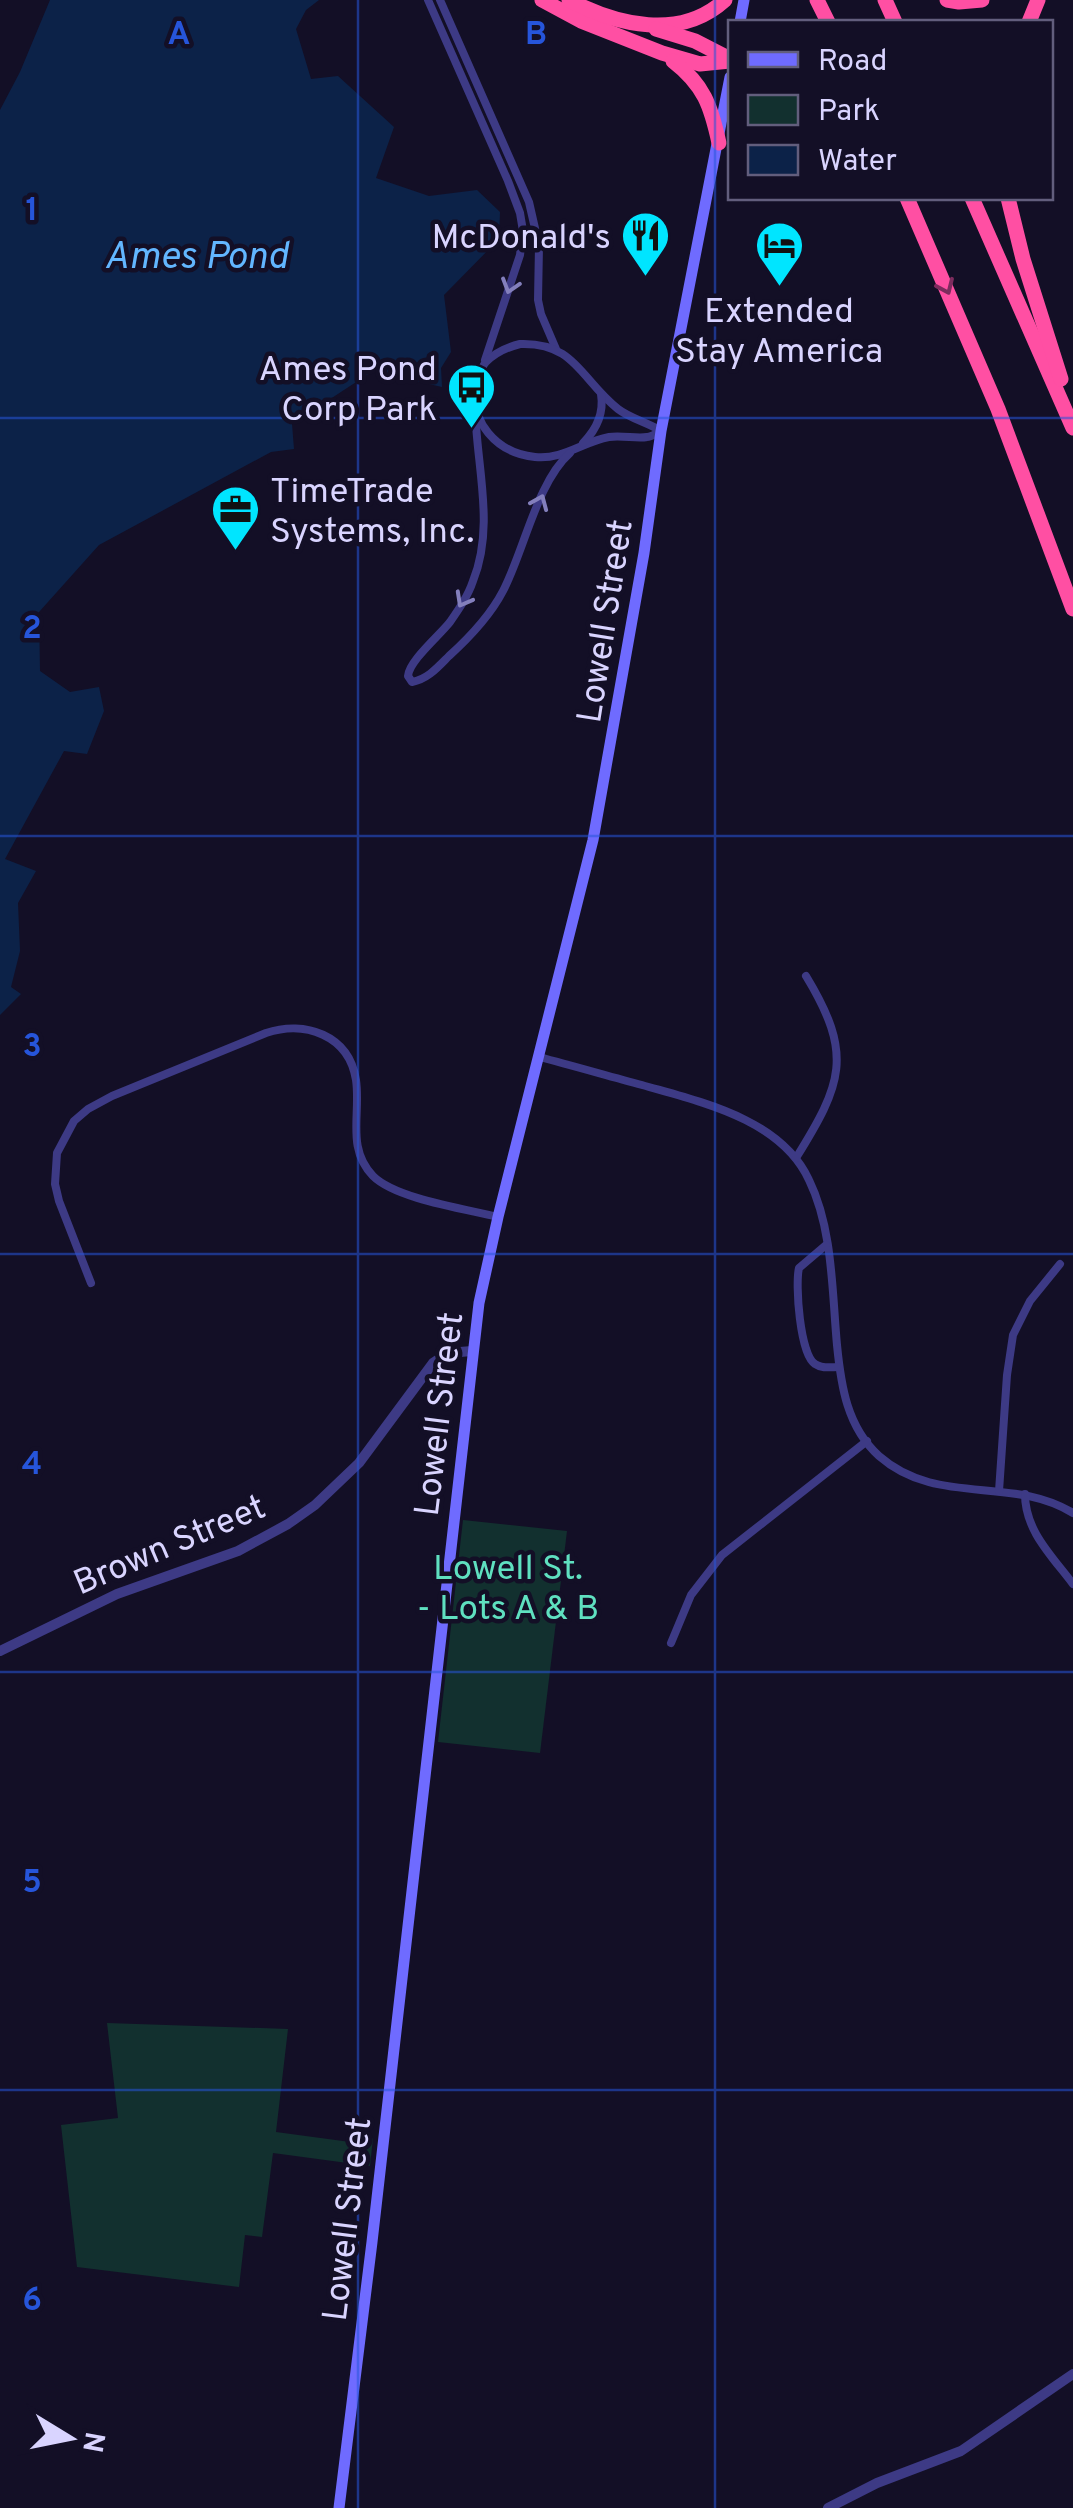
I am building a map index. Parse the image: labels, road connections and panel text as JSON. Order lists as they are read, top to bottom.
{
  "streets": {
    "main road": ["Lowell Street"],
    "street": ["Brown Street"]
  },
  "crossings": [
    ["Lowell Street", "Brown Street"]
  ],
  "water": ["Ames Pond"],
  "parks": ["Lowell St. - Lots A & B"],
  "places": {
    "restaurant": ["McDonald's"],
    "hotel": ["Extended Stay America"],
    "bus stop": ["Ames Pond Corp Park"],
    "office": ["TimeTrade Systems, Inc."]
  },
  "legend": ["Road", "Park", "Water"],
  "north": "right",
  "grid": {
    "columns": ["A", "B"],
    "rows": [
      "1",
      "2",
      "3",
      "4",
      "5",
      "6"
    ]
  }
}
